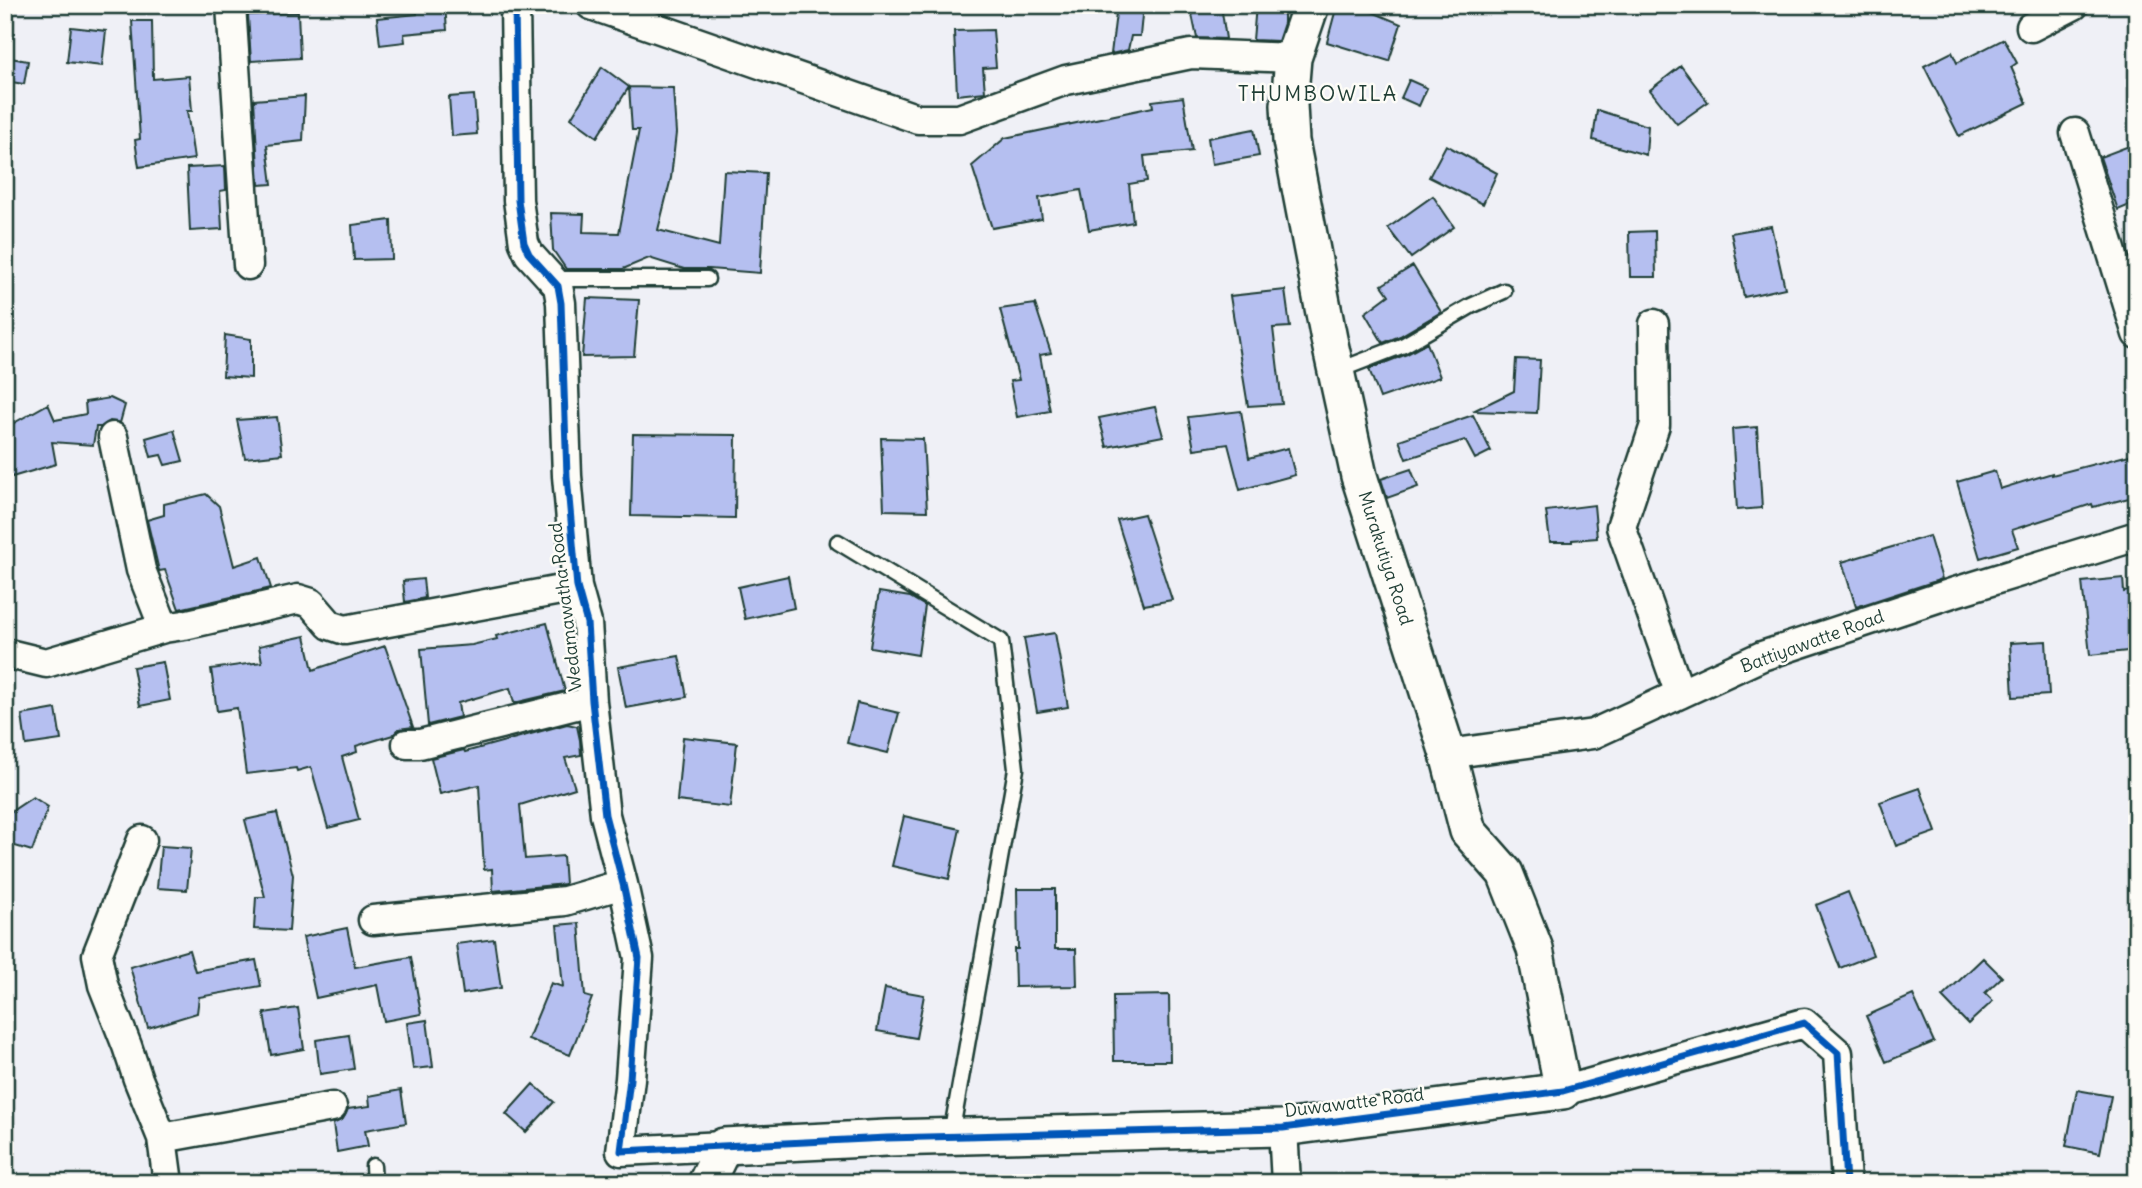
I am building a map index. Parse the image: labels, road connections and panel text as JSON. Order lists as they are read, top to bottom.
{
  "streets": {
    "street": [
      "Murakutiya Road",
      "Wedamawatha Road",
      "Battiyawatte Road",
      "Duwawatte Road"
    ]
  },
  "crossings": [
    ["Murakutiya Road", "Battiyawatte Road"],
    ["Murakutiya Road", "Duwawatte Road"],
    ["Wedamawatha Road", "Duwawatte Road"]
  ],
  "districts": ["THUMBOWILA"]
}
